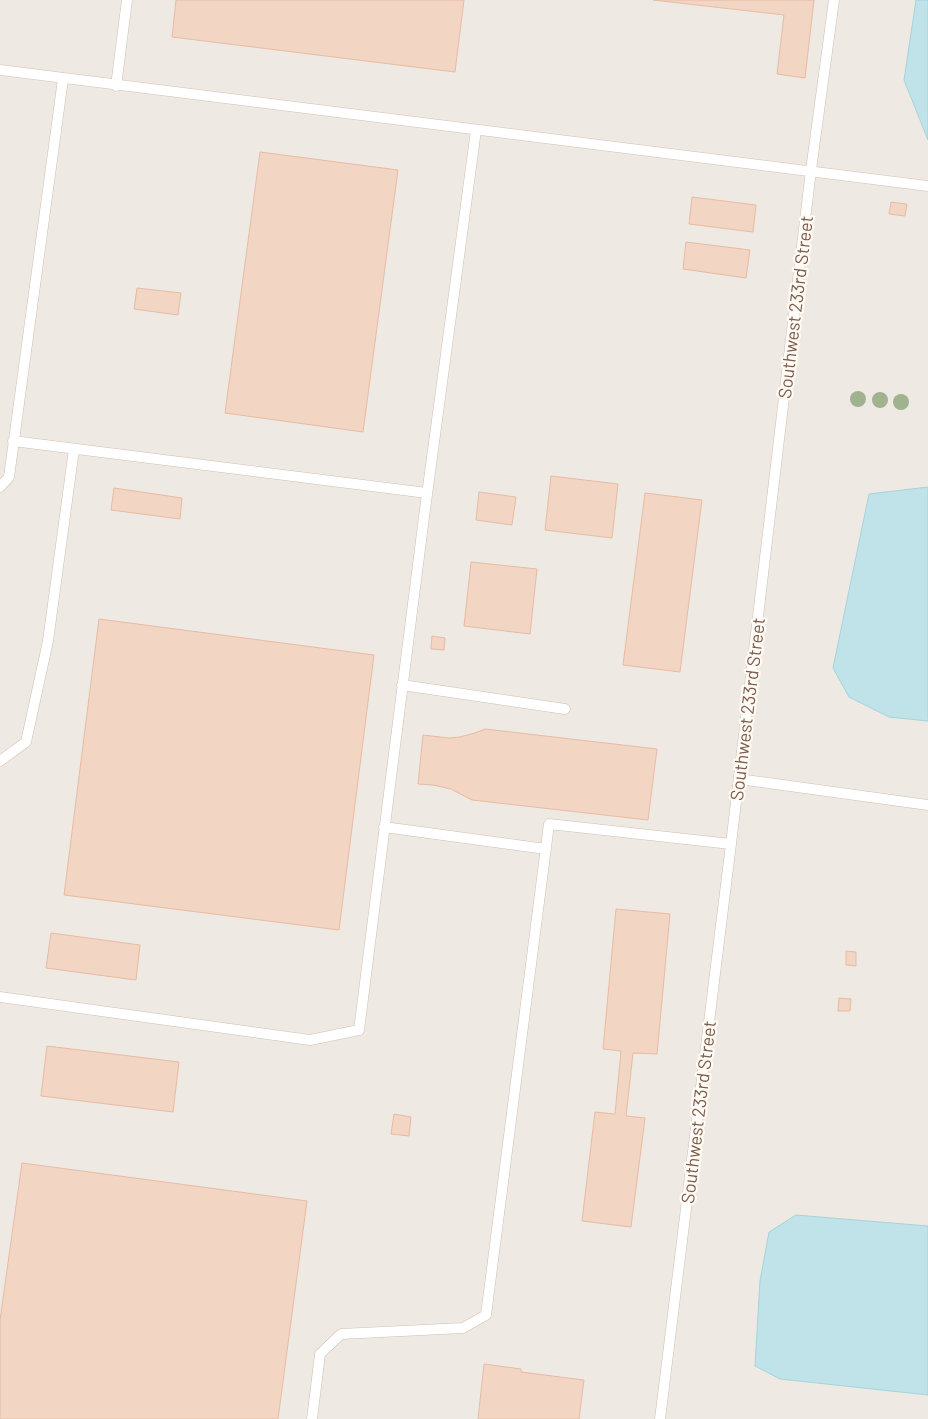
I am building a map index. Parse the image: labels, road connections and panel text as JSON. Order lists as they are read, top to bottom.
{
  "streets": {
    "lane": ["Southwest 233rd Street"]
  }
}
